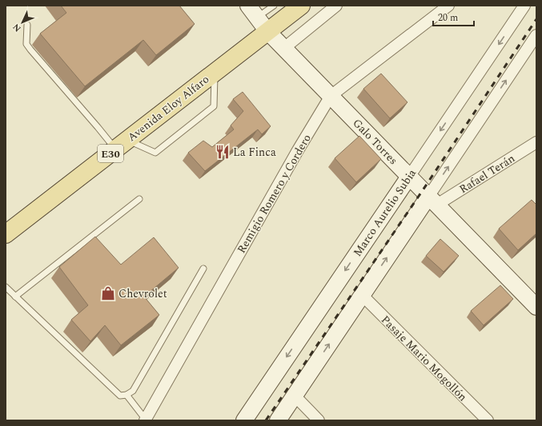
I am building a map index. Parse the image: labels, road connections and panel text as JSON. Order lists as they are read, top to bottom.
{
  "streets": {
    "main road": [
      "Avenida Eloy Alfaro",
      "Galo Torres",
      "E30",
      "Marco Aurelio Subia"
    ],
    "street": ["Rafael Terán", "Remigio Romero y Cordero", "Pasaje Mario Mogollón"]
  },
  "crossings": [
    ["Avenida Eloy Alfaro", "Galo Torres"],
    ["Galo Torres", "Rafael Terán"],
    ["Galo Torres", "Remigio Romero y Cordero"],
    ["Galo Torres", "Marco Aurelio Subia"]
  ],
  "places": {
    "restaurant": ["La Finca"],
    "shop": ["Chevrolet"]
  },
  "scale_bar": "20 m",
  "north": "bottom left"
}
